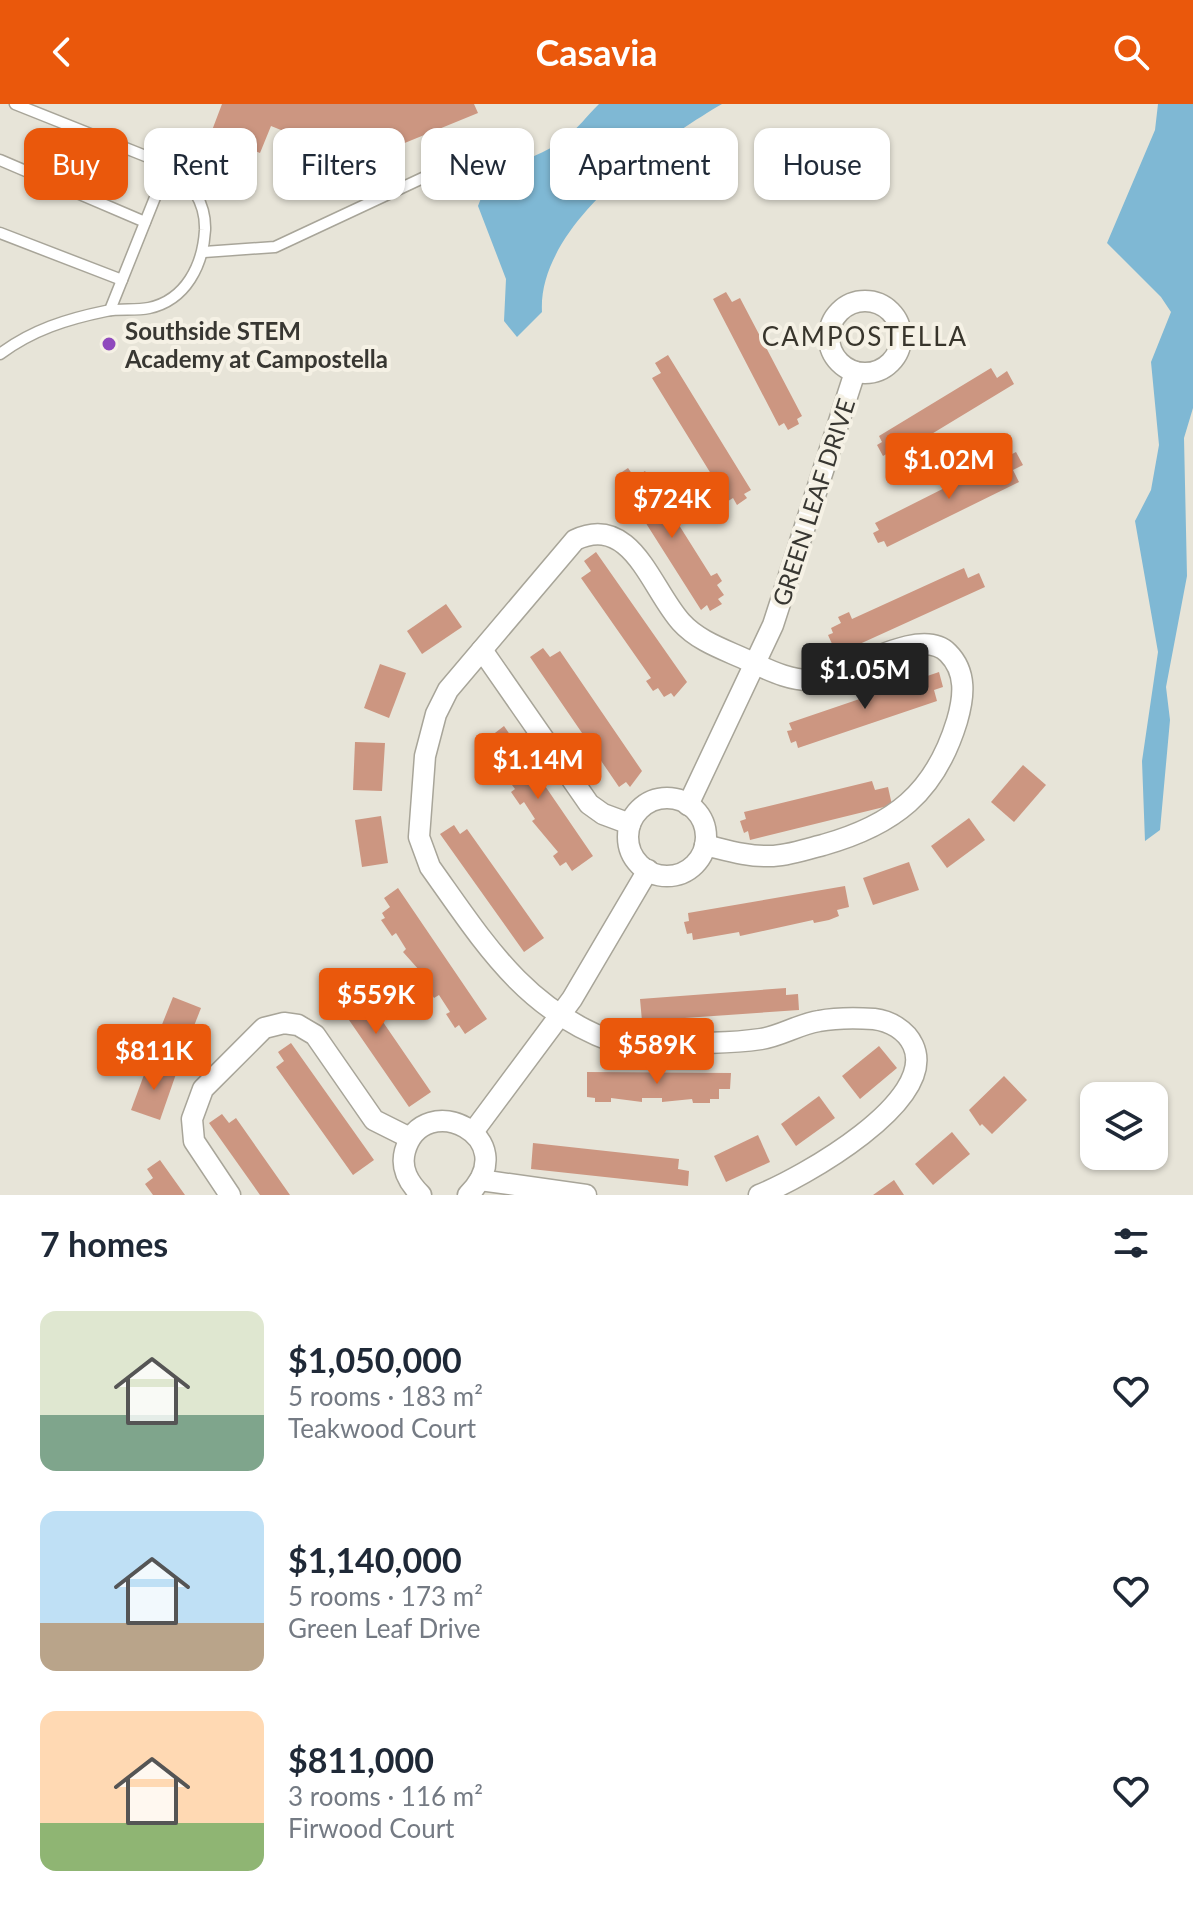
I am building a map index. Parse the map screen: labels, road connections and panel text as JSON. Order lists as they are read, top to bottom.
{
  "streets": {
    "street": ["GREEN LEAF DRIVE"]
  },
  "districts": ["CAMPOSTELLA"],
  "places": ["Southside STEM Academy at Campostella"],
  "page": {
    "header": "Casavia",
    "chip": [
      "Buy",
      "Rent",
      "Filters",
      "New",
      "Apartment",
      "House"
    ],
    "price": [
      "$1.02M",
      "$724K",
      "$1.05M",
      "$1.14M",
      "$559K",
      "$589K",
      "$811K"
    ],
    "heading": "7 homes",
    "list": [
      {
        "name": "$1,050,000",
        "note": "5 rooms · 183 m² · Teakwood Court"
      },
      {
        "name": "$1,140,000",
        "note": "5 rooms · 173 m² · Green Leaf Drive"
      },
      {
        "name": "$811,000",
        "note": "3 rooms · 116 m² · Firwood Court"
      }
    ]
  }
}
